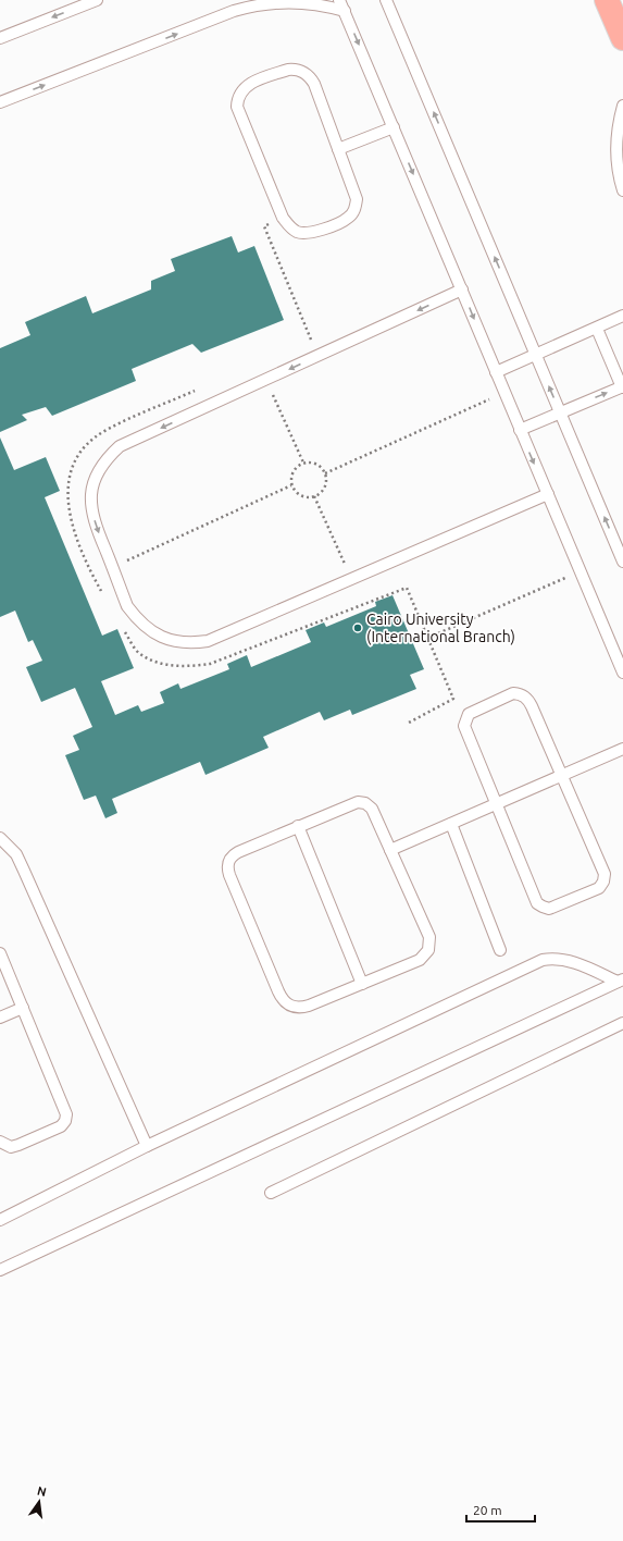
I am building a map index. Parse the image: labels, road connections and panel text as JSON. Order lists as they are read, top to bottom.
{
  "places": ["Cairo University (International Branch)"],
  "scale_bar": "20 m",
  "north": "top"
}
